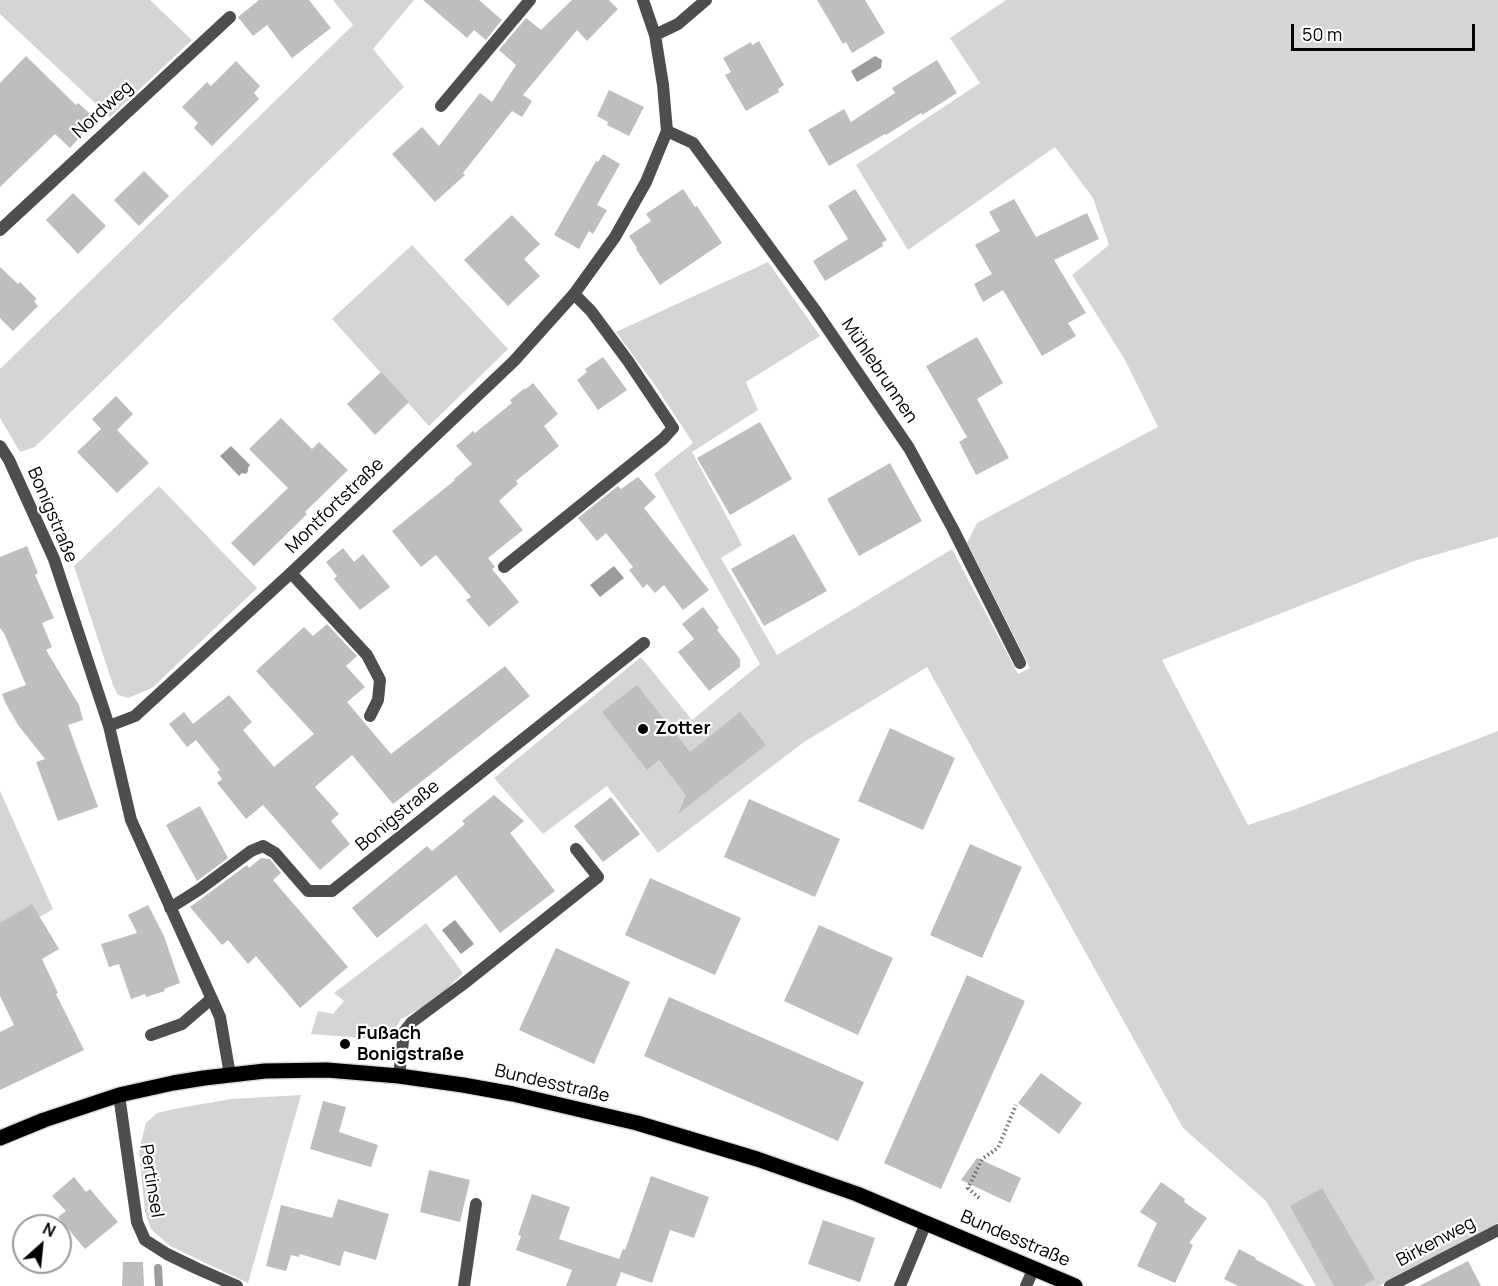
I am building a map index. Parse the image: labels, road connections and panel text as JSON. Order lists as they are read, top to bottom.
{
  "streets": {
    "main road": ["Bundesstraße"],
    "street": [
      "Nordweg",
      "Mühlebrunnen",
      "Montfortstraße",
      "Bonigstraße",
      "Pertinsel",
      "Birkenweg"
    ]
  },
  "crossings": [
    ["Mühlebrunnen", "Montfortstraße"],
    ["Montfortstraße", "Bonigstraße"],
    ["Bonigstraße", "Bundesstraße"],
    ["Bundesstraße", "Pertinsel"]
  ],
  "places": ["Zotter", "Fußach Bonigstraße"],
  "scale_bar": "50 m",
  "north": "top right"
}
